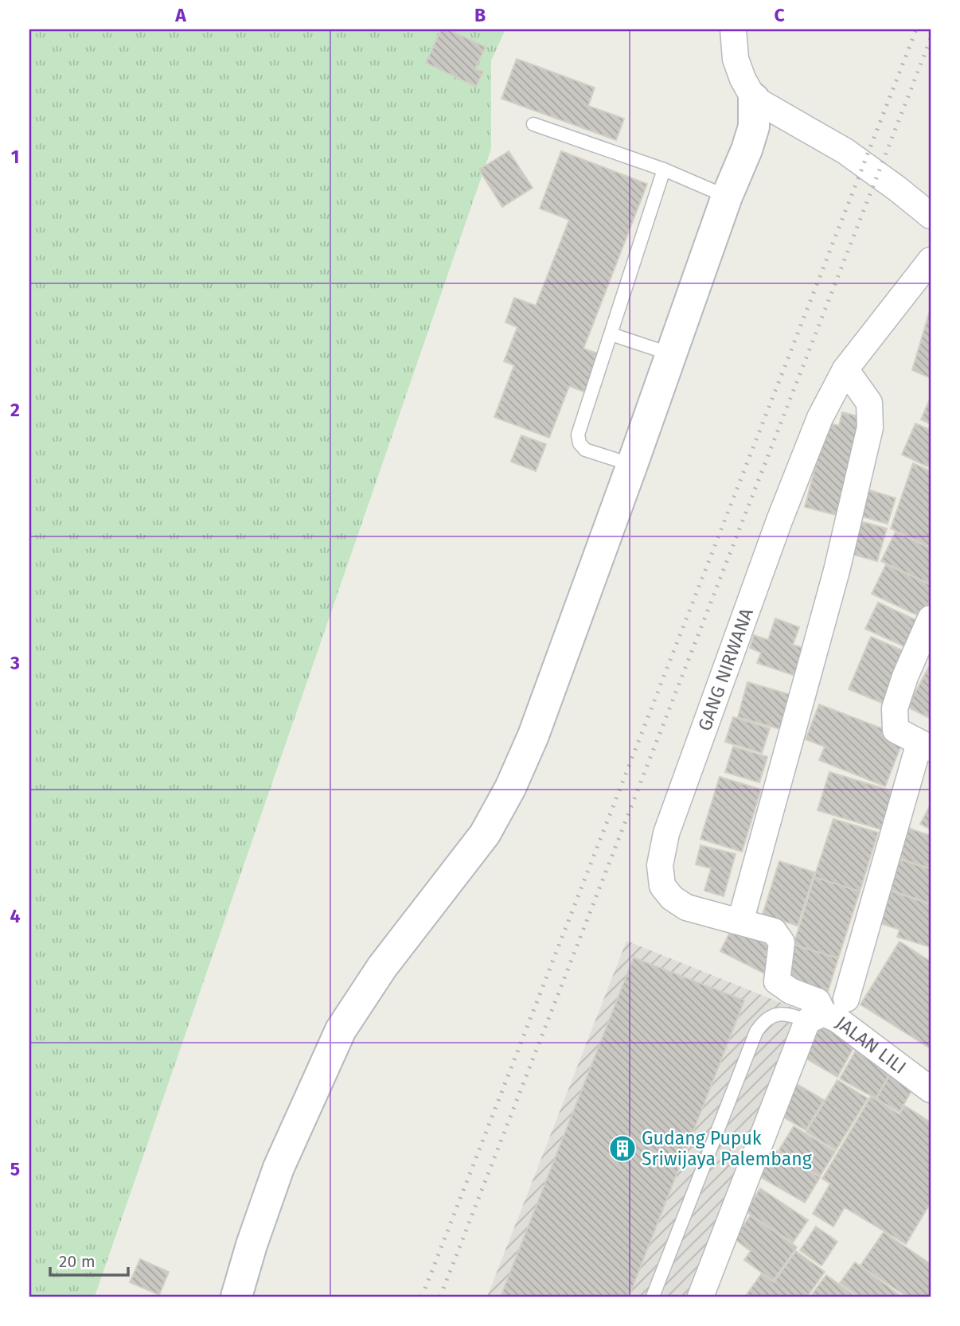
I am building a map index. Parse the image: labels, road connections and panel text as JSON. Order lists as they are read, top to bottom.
{
  "streets": {
    "street": ["GANG NIRWANA", "JALAN LILI"]
  },
  "crossings": [
    ["GANG NIRWANA", "JALAN LILI"]
  ],
  "places": {
    "building": ["Gudang Pupuk Sriwijaya Palembang"]
  },
  "scale_bar": "20 m",
  "grid": {
    "columns": ["A", "B", "C"],
    "rows": [
      "1",
      "2",
      "3",
      "4",
      "5"
    ]
  }
}
